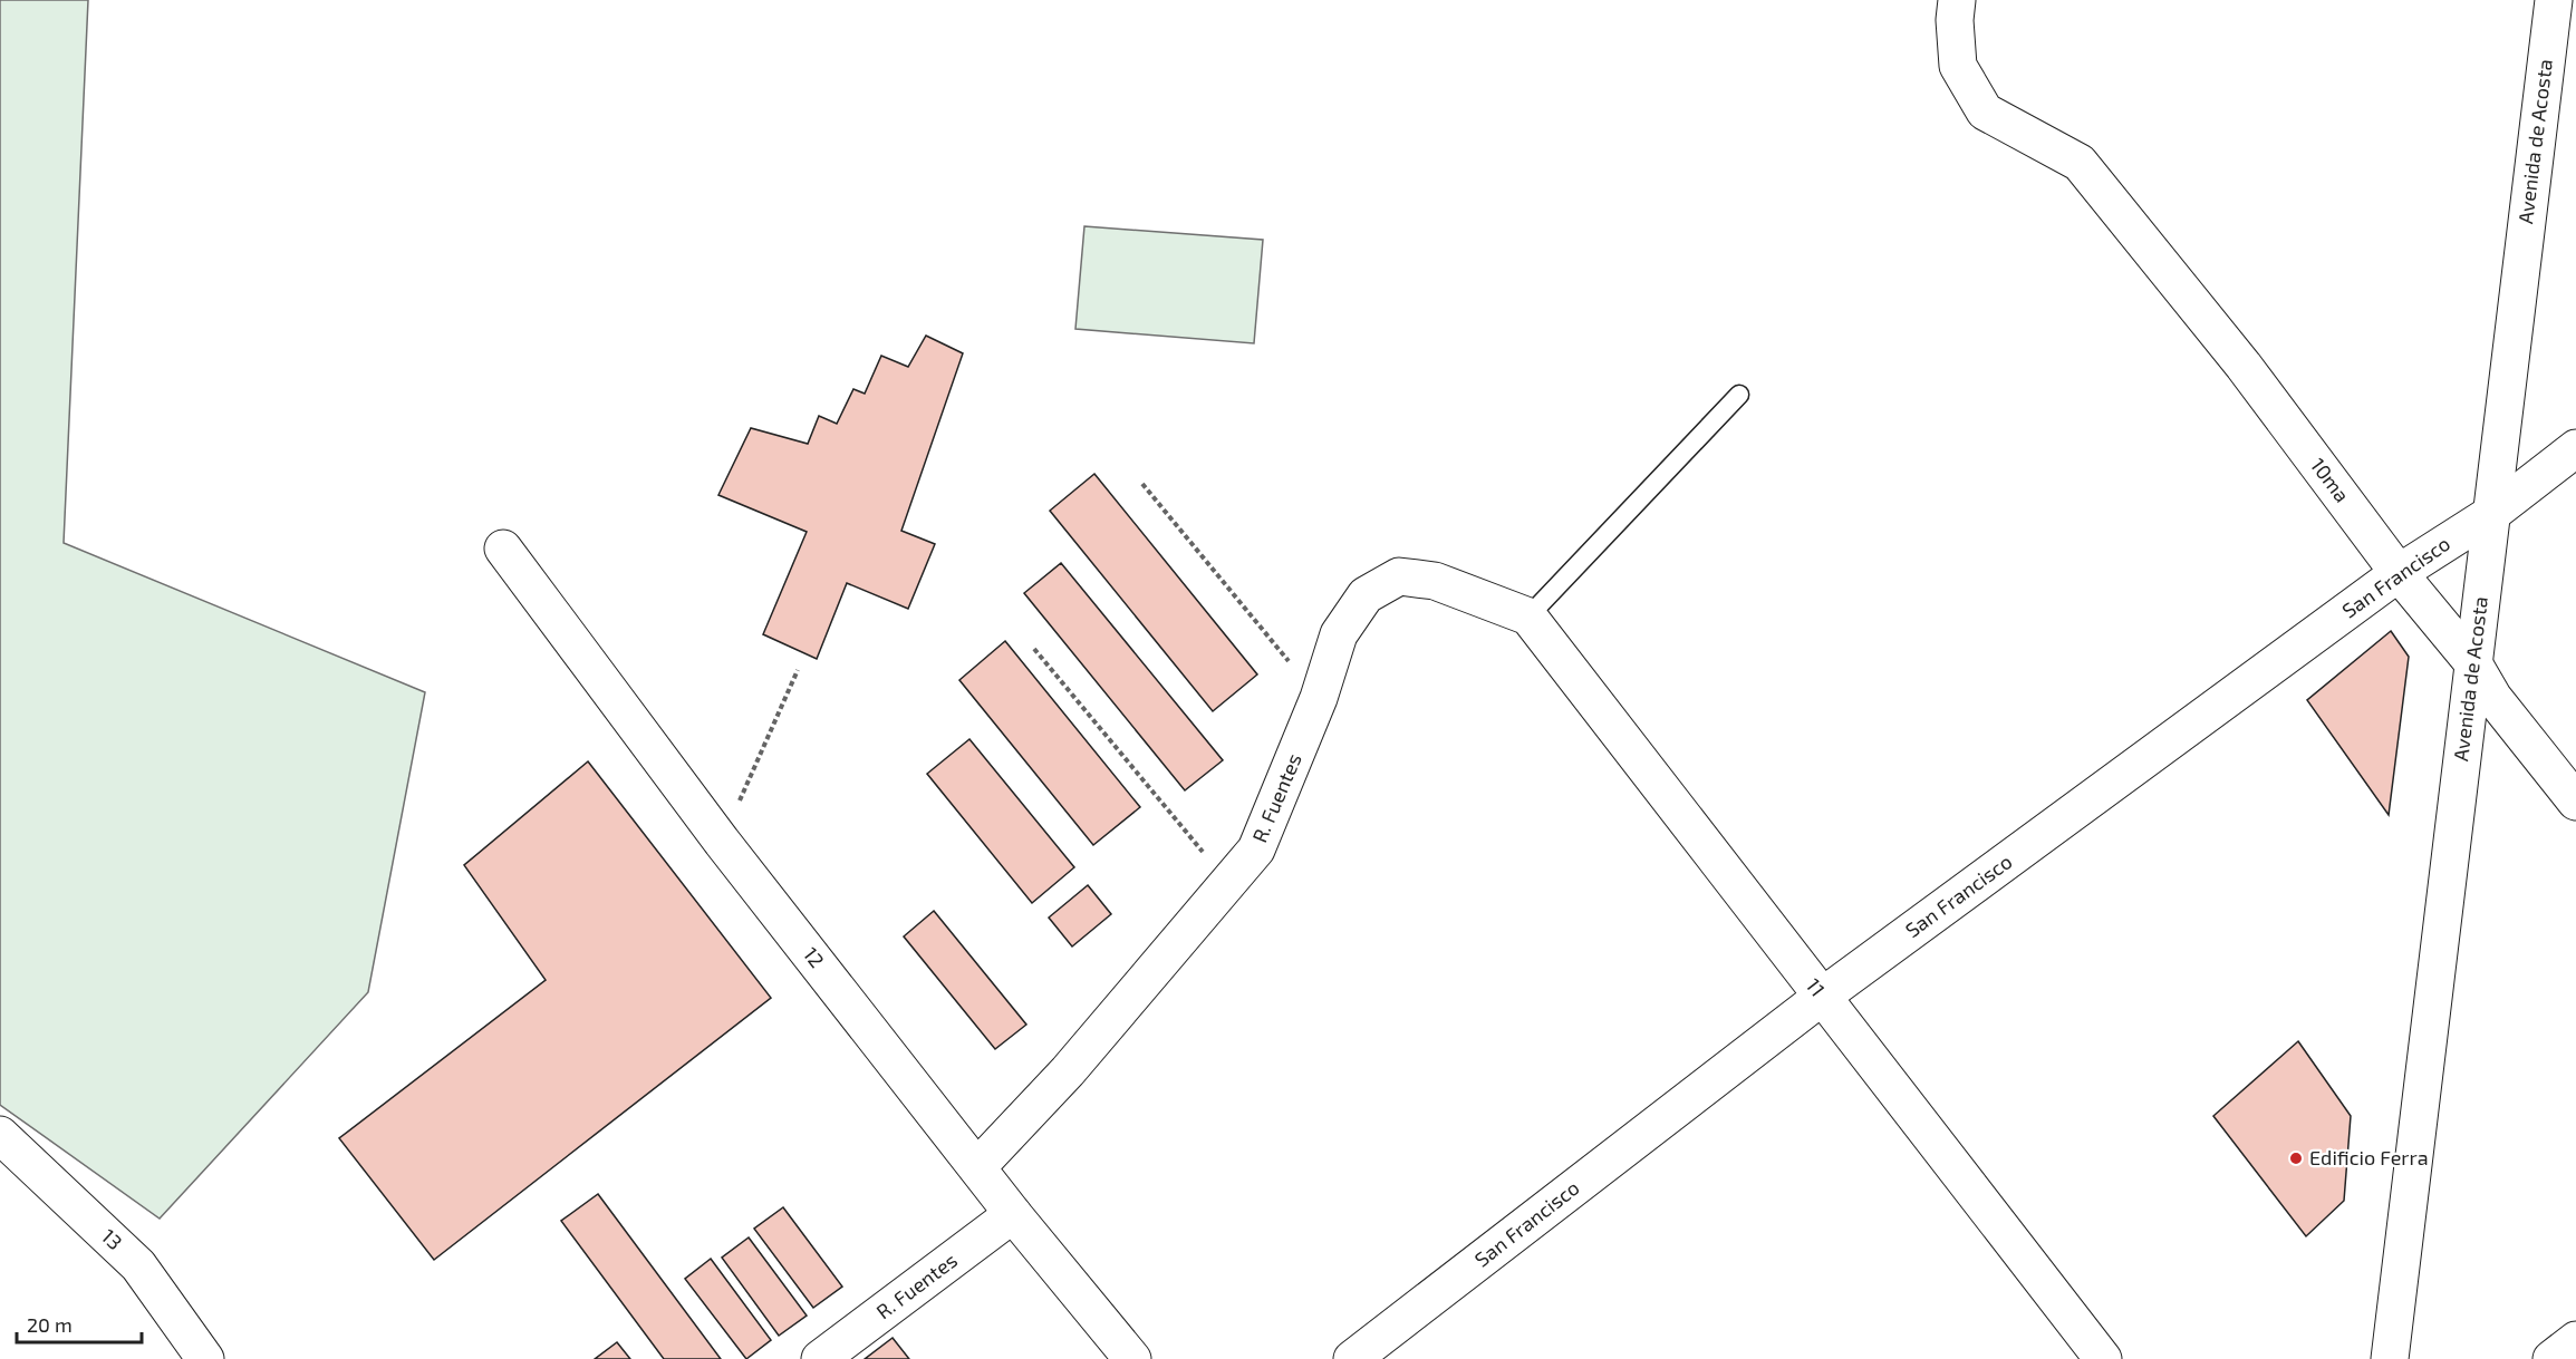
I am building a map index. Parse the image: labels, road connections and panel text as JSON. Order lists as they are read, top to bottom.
{
  "streets": {
    "street": [
      "Avenida de Acosta",
      "10ma",
      "San Francisco",
      "R. Fuentes",
      "12",
      "11",
      "13"
    ]
  },
  "crossings": [
    ["Avenida de Acosta", "10ma"],
    ["Avenida de Acosta", "San Francisco"],
    ["10ma", "San Francisco"],
    ["San Francisco", "11"],
    ["R. Fuentes", "12"],
    ["R. Fuentes", "11"]
  ],
  "places": ["Edificio Ferra"],
  "scale_bar": "20 m"
}
